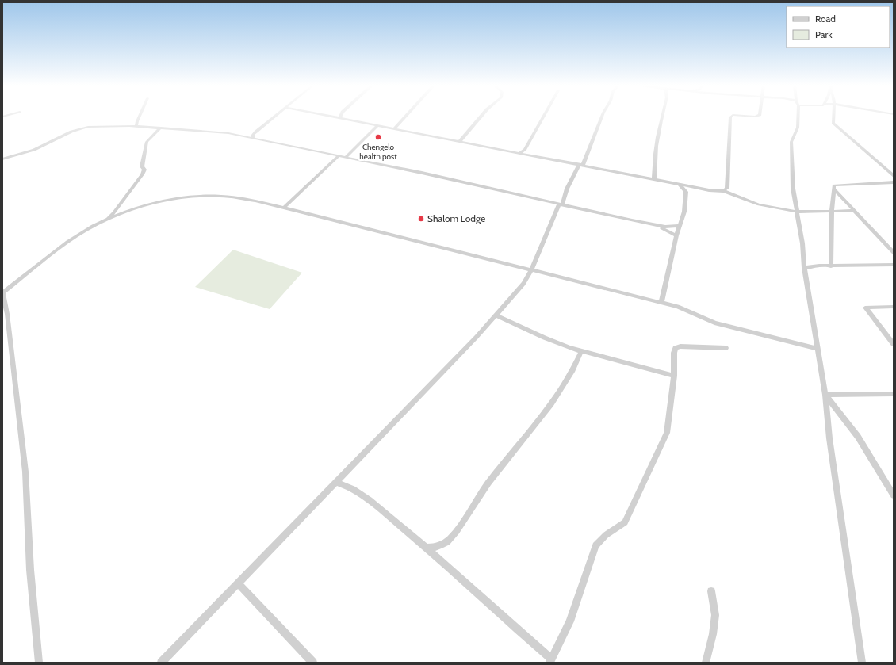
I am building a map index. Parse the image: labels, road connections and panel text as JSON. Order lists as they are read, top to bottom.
{
  "places": ["Chengelo health post", "Shalom Lodge"],
  "legend": ["Road", "Park"]
}
